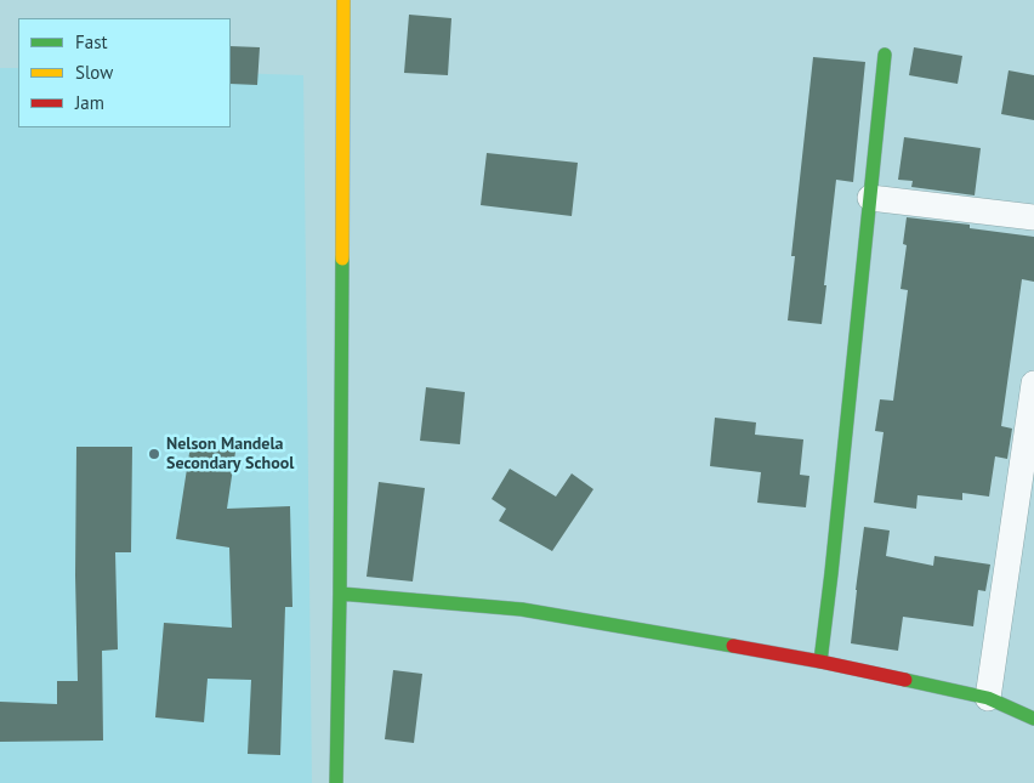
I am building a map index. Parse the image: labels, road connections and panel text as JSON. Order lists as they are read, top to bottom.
{
  "places": ["Nelson Mandela Secondary School"],
  "legend": ["Fast", "Slow", "Jam"]
}
